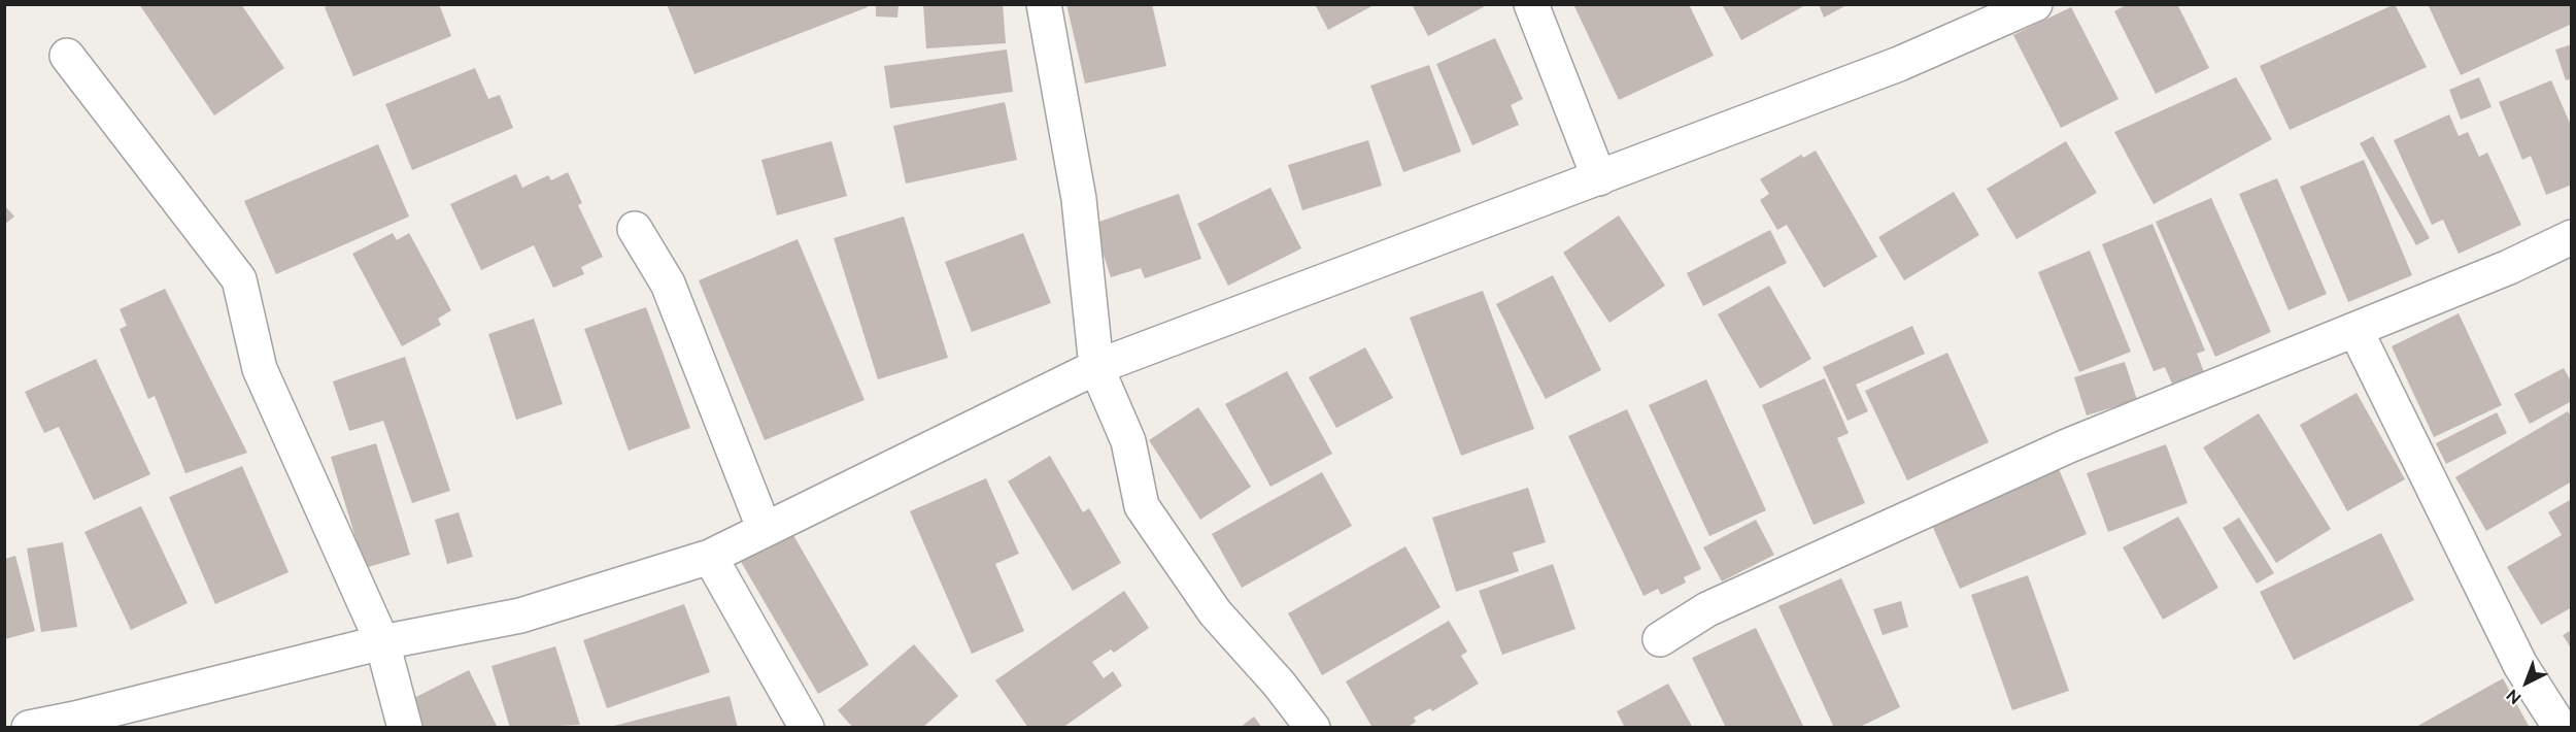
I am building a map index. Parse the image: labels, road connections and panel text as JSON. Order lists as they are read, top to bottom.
{
  "north": "bottom left"
}
